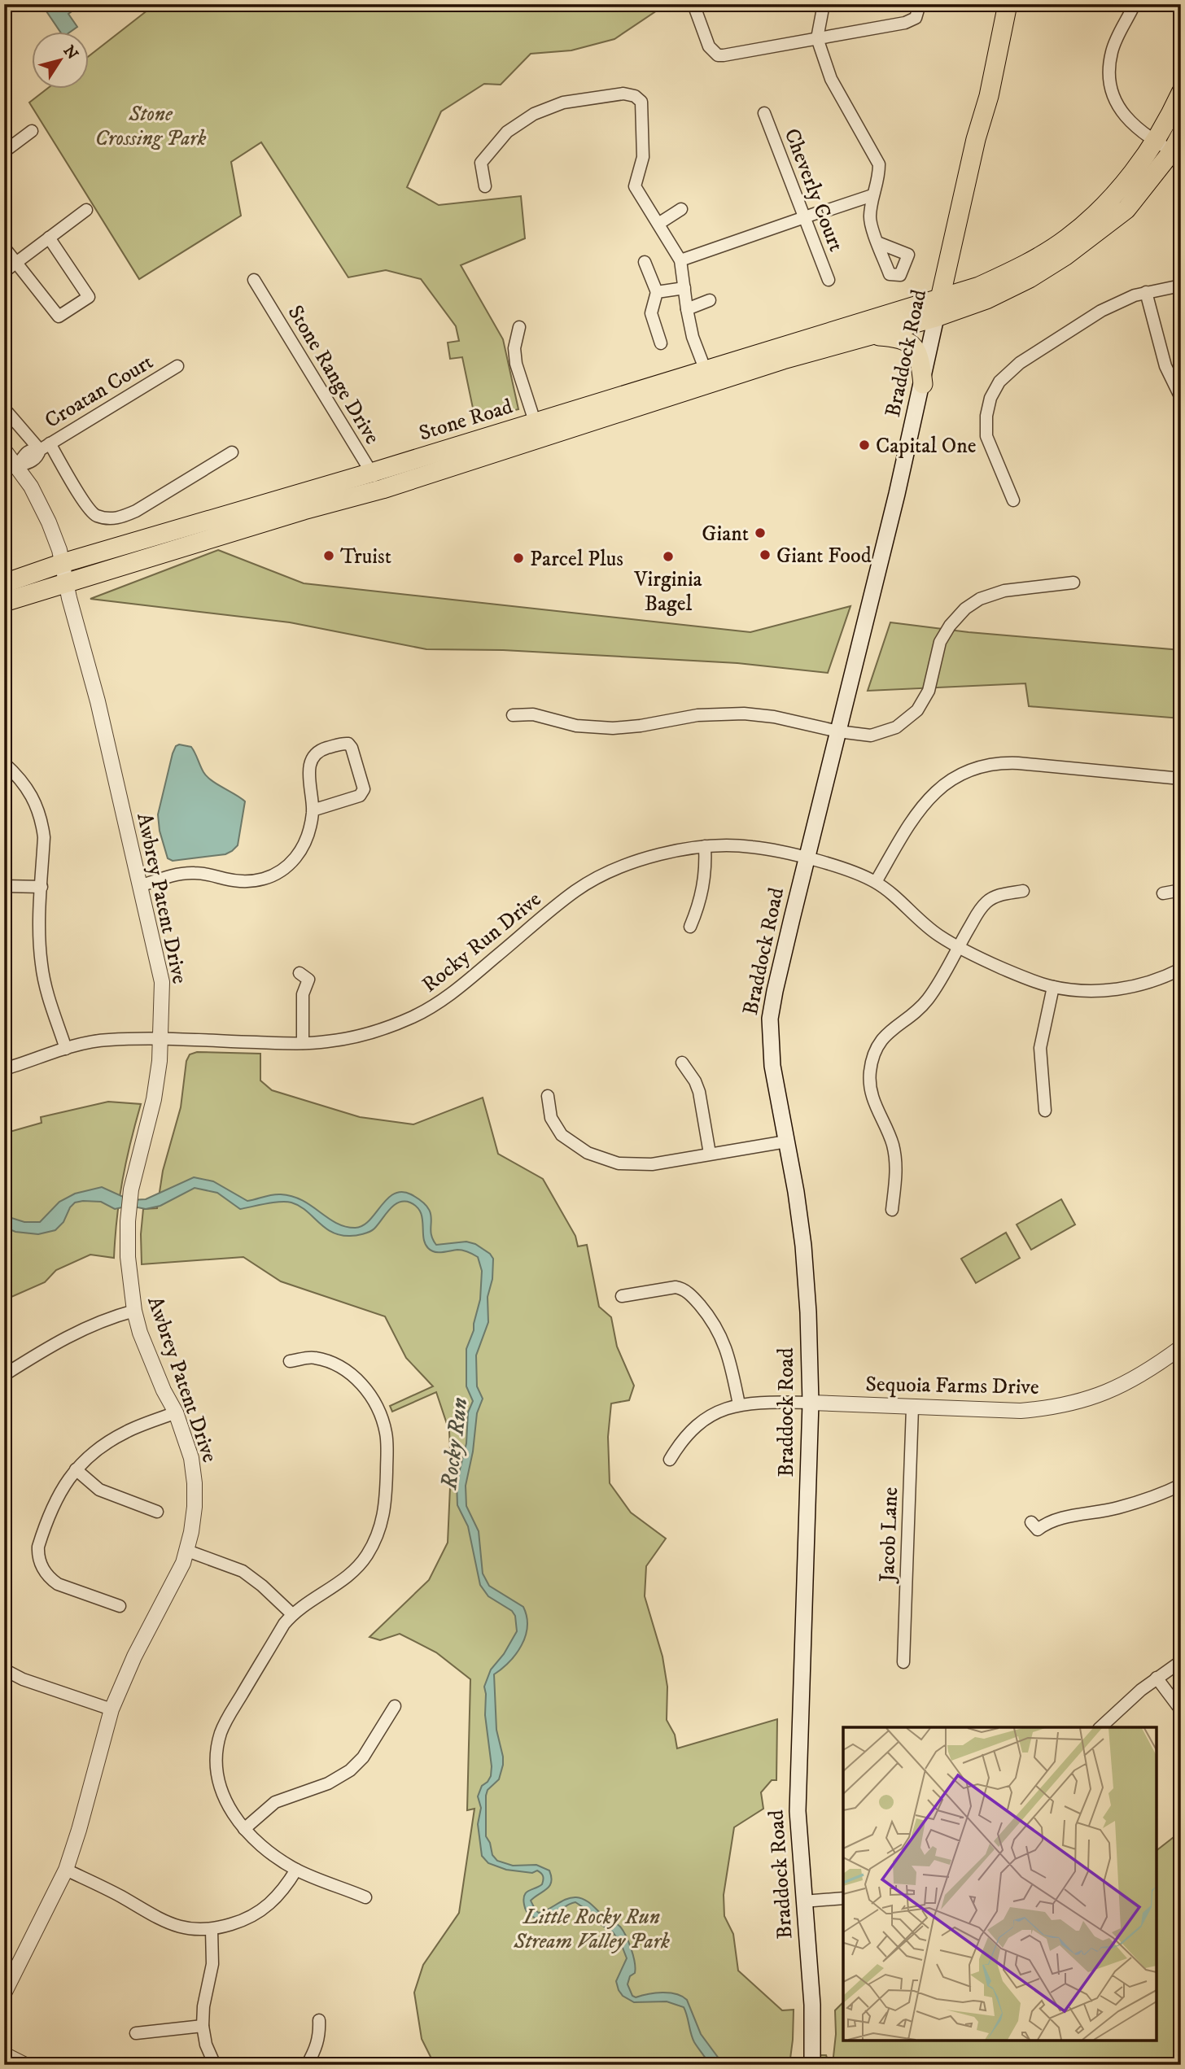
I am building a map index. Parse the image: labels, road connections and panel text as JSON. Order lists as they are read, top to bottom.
{
  "streets": {
    "main road": ["Braddock Road", "Stone Road"],
    "street": [
      "Cheverly Court",
      "Stone Range Drive",
      "Croatan Court",
      "Awbrey Patent Drive",
      "Rocky Run Drive",
      "Sequoia Farms Drive",
      "Jacob Lane"
    ]
  },
  "crossings": [
    ["Braddock Road", "Stone Road"],
    ["Braddock Road", "Rocky Run Drive"],
    ["Braddock Road", "Sequoia Farms Drive"],
    ["Stone Range Drive", "Stone Road"],
    ["Croatan Court", "Awbrey Patent Drive"],
    ["Stone Road", "Awbrey Patent Drive"],
    ["Awbrey Patent Drive", "Rocky Run Drive"],
    ["Sequoia Farms Drive", "Jacob Lane"]
  ],
  "water": ["Rocky Run"],
  "parks": ["Stone Crossing Park", "Little Rocky Run Stream Valley Park"],
  "places": [
    "Capital One",
    "Giant",
    "Giant Food",
    "Truist",
    "Virginia Bagel",
    "Parcel Plus"
  ],
  "north": "top right"
}
